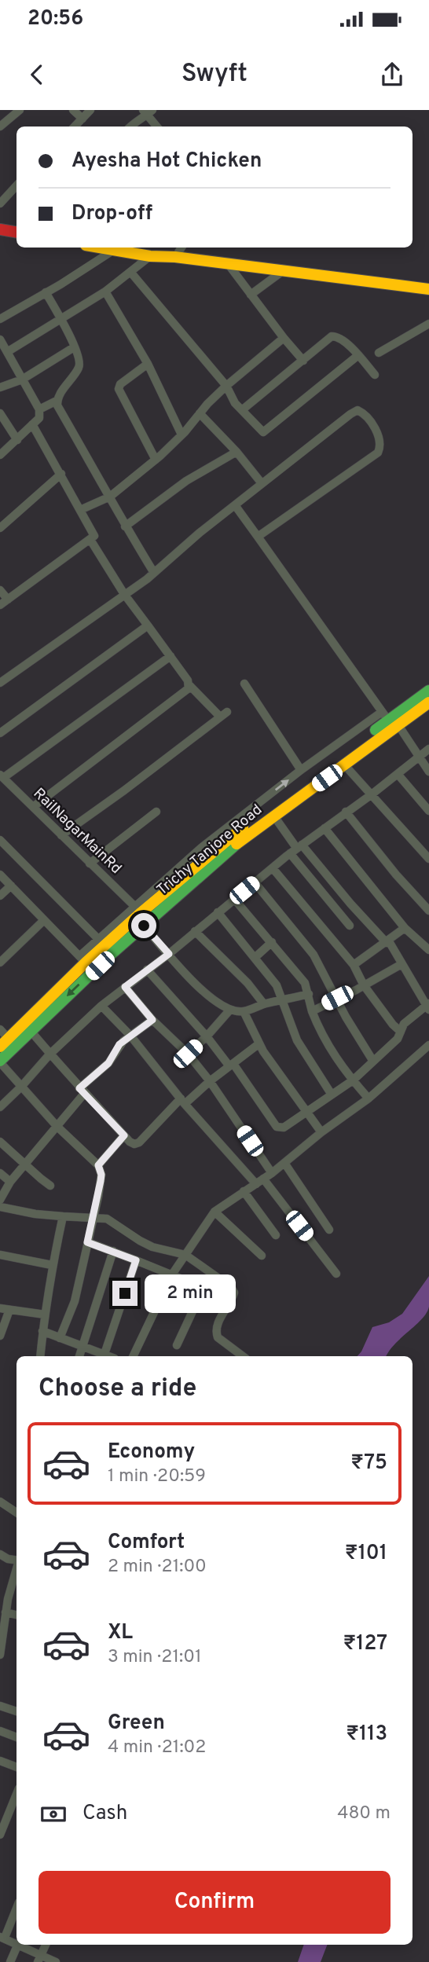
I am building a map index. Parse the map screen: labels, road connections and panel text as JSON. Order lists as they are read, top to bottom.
{
  "streets": {
    "main road": ["Trichy Tanjore Road"],
    "street": ["RailNagarMainRd"]
  },
  "page": {
    "status": "20:56",
    "header": "Swyft",
    "banner": ["Ayesha Hot Chicken", "Drop-off"],
    "bubble": "2 min",
    "heading": "Choose a ride",
    "list": [
      {
        "name": "Economy",
        "note": "1 min · 20:59",
        "value": "₹75"
      },
      {
        "name": "Comfort",
        "note": "2 min · 21:00",
        "value": "₹101"
      },
      {
        "name": "XL",
        "note": "3 min · 21:01",
        "value": "₹127"
      },
      {
        "name": "Green",
        "note": "4 min · 21:02",
        "value": "₹113"
      }
    ],
    "pay": ["Cash", "480 m"],
    "buttons": "Confirm"
  }
}
